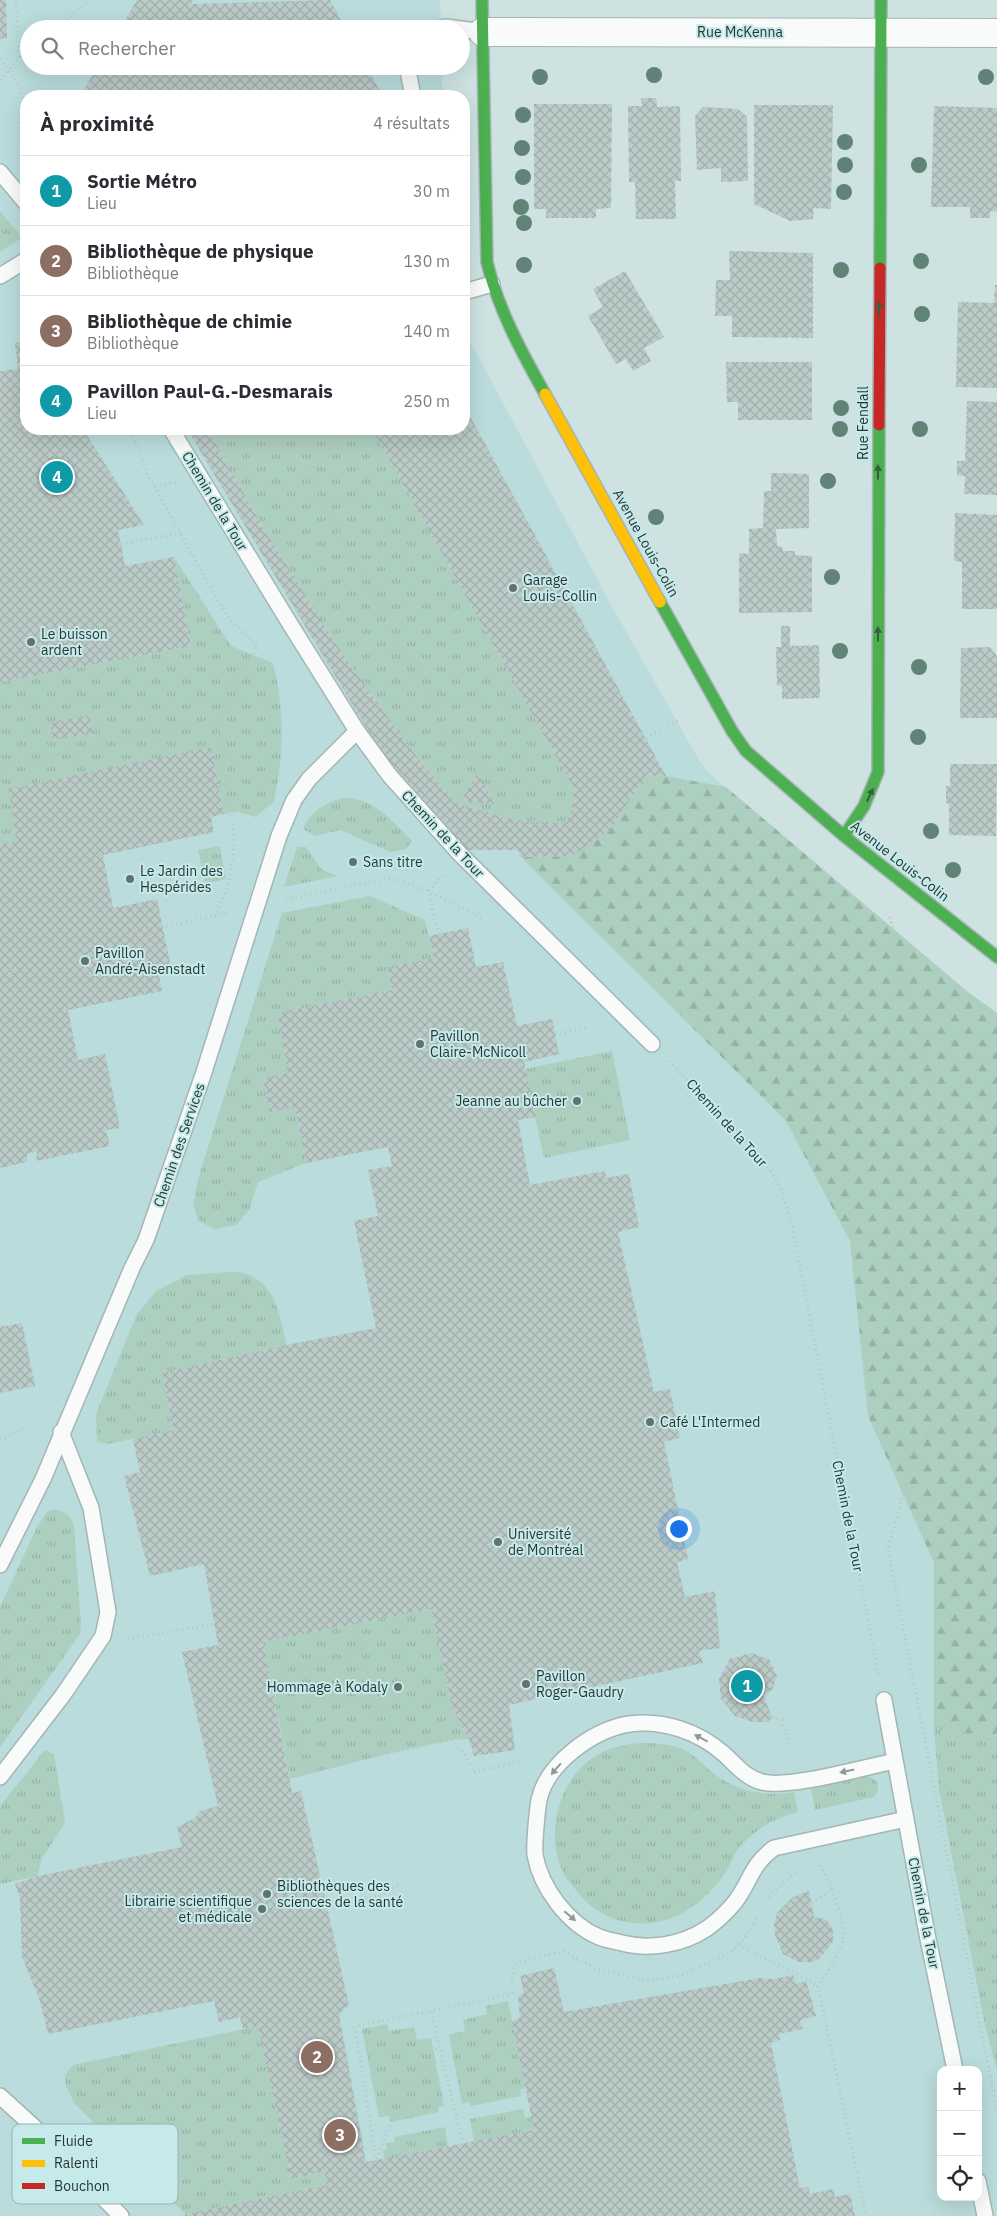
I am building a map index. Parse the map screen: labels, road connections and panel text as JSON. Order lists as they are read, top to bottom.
{
  "streets": {
    "street": ["Rue McKenna", "Rue Fendall", "Avenue Louis-Colin"],
    "lane": ["Chemin de la Tour", "Chemin des Services"]
  },
  "crossings": [
    ["Rue McKenna", "Rue Fendall"],
    ["Rue McKenna", "Avenue Louis-Colin"],
    ["Rue Fendall", "Avenue Louis-Colin"],
    ["Chemin de la Tour", "Chemin des Services"]
  ],
  "one_way": ["Rue Fendall"],
  "places": [
    "Garage Louis-Collin",
    "Le buisson ardent",
    "Sans titre",
    "Le Jardin des Hespérides",
    "Pavillon André-Aisenstadt",
    "Pavillon Claire-McNicoll",
    "Jeanne au bûcher",
    "Café L'Intermed",
    "Université de Montréal",
    "Pavillon Roger-Gaudry",
    "Hommage à Kodaly",
    "Bibliothèques des sciences de la santé",
    "Librairie scientifique et médicale"
  ],
  "legend": ["Fluide", "Ralenti", "Bouchon"],
  "page": {
    "search": "Rechercher",
    "heading": ["À proximité", "4 résultats"],
    "list": [
      {
        "mark": "1",
        "name": "Sortie Métro",
        "note": "Lieu",
        "value": "30 m"
      },
      {
        "mark": "2",
        "name": "Bibliothèque de physique",
        "note": "Bibliothèque",
        "value": "130 m"
      },
      {
        "mark": "3",
        "name": "Bibliothèque de chimie",
        "note": "Bibliothèque",
        "value": "140 m"
      },
      {
        "mark": "4",
        "name": "Pavillon Paul-G.-Desmarais",
        "note": "Lieu",
        "value": "250 m"
      }
    ],
    "pins": [
      "4",
      "1",
      "2",
      "3"
    ],
    "map_buttons": ["+", "−"]
  }
}
